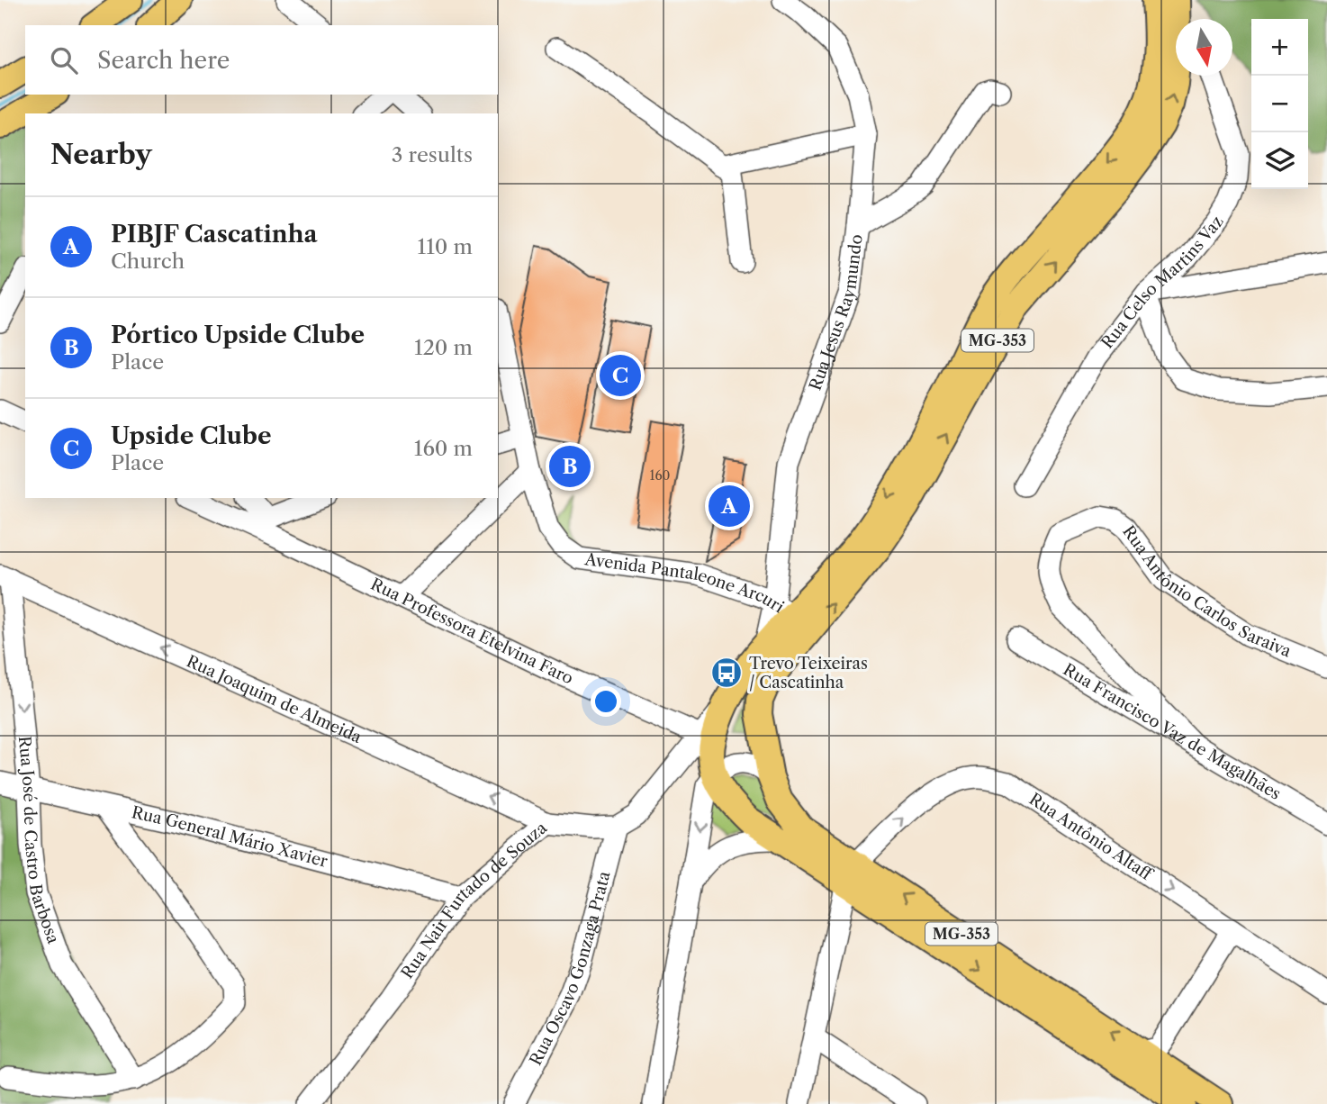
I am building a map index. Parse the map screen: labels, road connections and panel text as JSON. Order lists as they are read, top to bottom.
{
  "streets": {
    "main road": ["MG-353"],
    "street": [
      "Rua Celso Martins Vaz",
      "Rua Jesus Raymundo",
      "Avenida Pantaleone Arcuri",
      "Rua Antônio Carlos Saraiva",
      "Rua Professora Etelvina Faro",
      "Rua Joaquim de Almeida",
      "Rua Francisco Vaz de Magalhães",
      "Rua General Mário Xavier",
      "Rua Antônio Altaff",
      "Rua José de Castro Barbosa",
      "Rua Nair Furtado de Souza",
      "Rua Oscavo Gonzaga Prata"
    ]
  },
  "crossings": [
    ["Rua Jesus Raymundo", "MG-353"],
    ["Rua Jesus Raymundo", "Avenida Pantaleone Arcuri"],
    ["MG-353", "Avenida Pantaleone Arcuri"],
    ["MG-353", "Rua Professora Etelvina Faro"],
    ["MG-353", "Rua Antônio Altaff"],
    ["Rua Antônio Carlos Saraiva", "Rua Francisco Vaz de Magalhães"],
    ["Rua Joaquim de Almeida", "Rua José de Castro Barbosa"],
    ["Rua Joaquim de Almeida", "Rua Nair Furtado de Souza"],
    ["Rua General Mário Xavier", "Rua José de Castro Barbosa"],
    ["Rua General Mário Xavier", "Rua Nair Furtado de Souza"],
    ["Rua Nair Furtado de Souza", "Rua Oscavo Gonzaga Prata"]
  ],
  "one_way": ["Rua Joaquim de Almeida", "Rua Antônio Altaff", "Rua José de Castro Barbosa"],
  "places": {
    "bus stop": ["Trevo Teixeiras / Cascatinha"]
  },
  "house_numbers": ["160"],
  "north": "bottom",
  "page": {
    "map_buttons": ["+", "−"],
    "search": "Search here",
    "heading": ["Nearby", "3 results"],
    "list": [
      {
        "mark": "A",
        "name": "PIBJF Cascatinha",
        "note": "Church",
        "value": "110 m"
      },
      {
        "mark": "B",
        "name": "Pórtico Upside Clube",
        "note": "Place",
        "value": "120 m"
      },
      {
        "mark": "C",
        "name": "Upside Clube",
        "note": "Place",
        "value": "160 m"
      }
    ],
    "pins": ["C", "B", "A"]
  }
}
